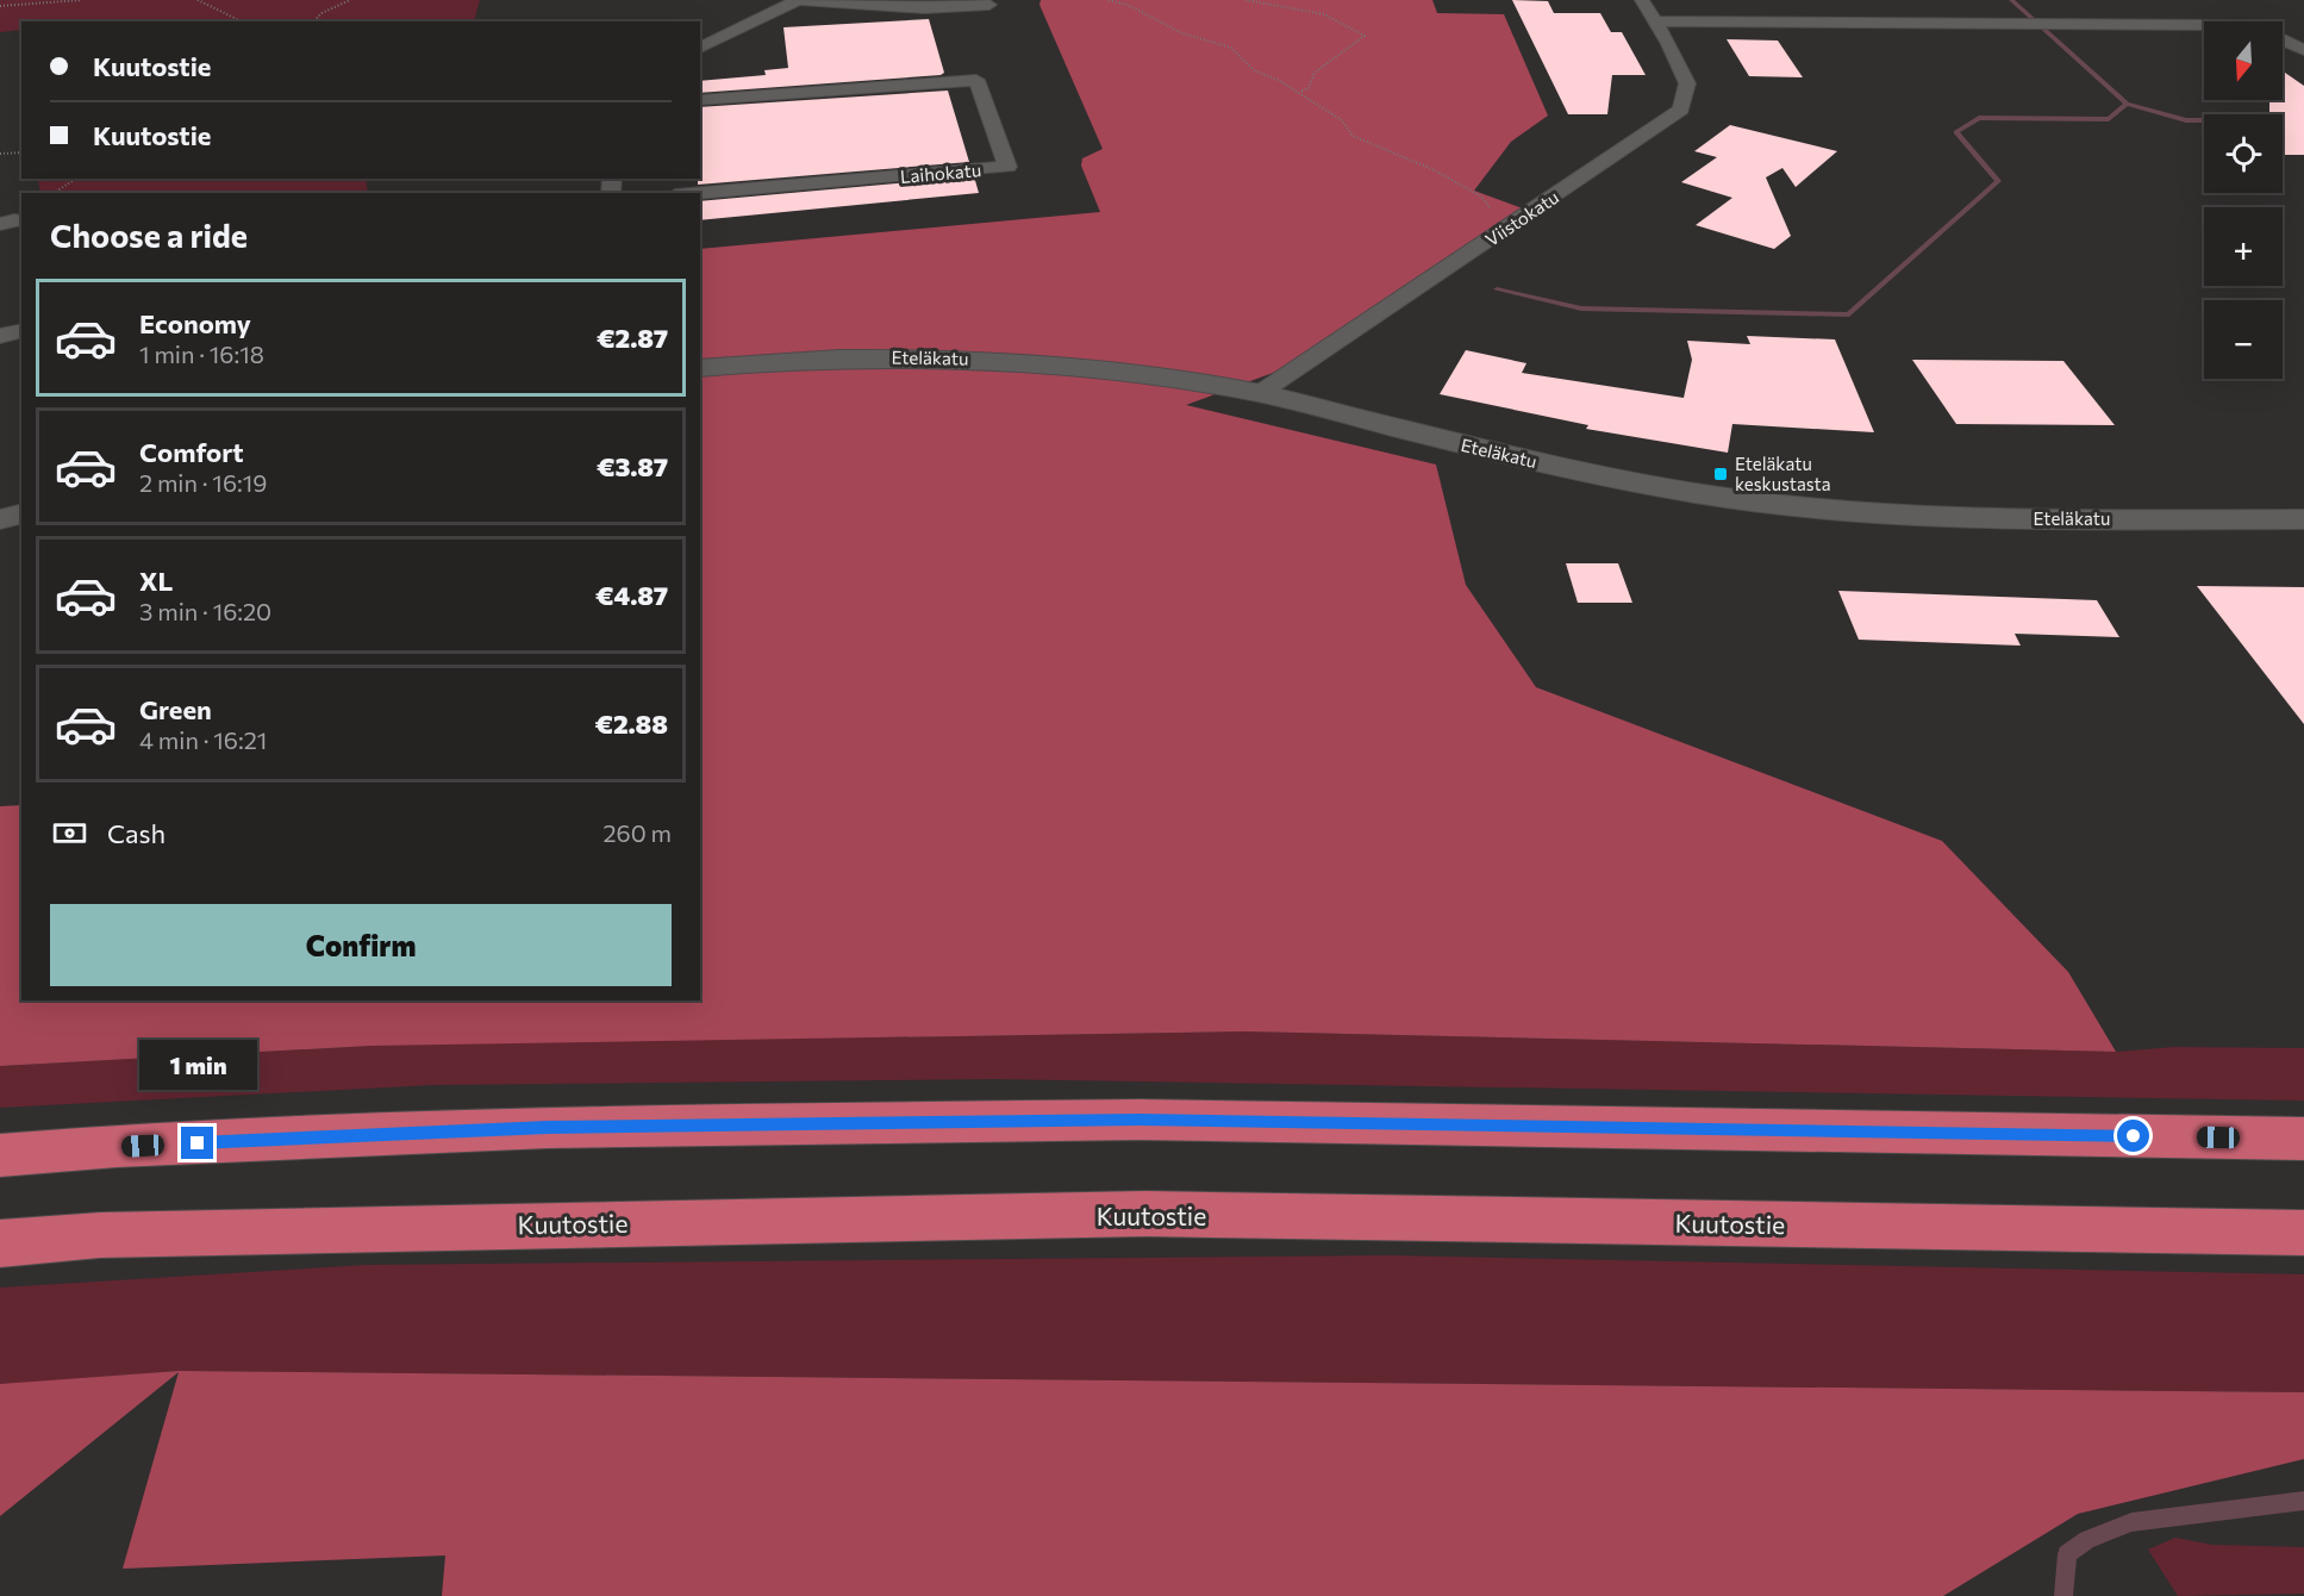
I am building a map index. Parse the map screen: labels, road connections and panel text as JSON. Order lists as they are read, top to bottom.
{
  "streets": {
    "highway": ["Kuutostie"],
    "main road": ["Eteläkatu"],
    "street": ["Laihokatu", "Viistokatu"]
  },
  "crossings": [
    ["Viistokatu", "Eteläkatu"]
  ],
  "places": {
    "transit": ["Eteläkatu keskustasta"]
  },
  "north": "bottom",
  "page": {
    "map_buttons": ["+", "−"],
    "banner": ["Kuutostie", "Kuutostie"],
    "heading": "Choose a ride",
    "list": [
      {
        "name": "Economy",
        "note": "1 min · 16:18",
        "value": "€2.87"
      },
      {
        "name": "Comfort",
        "note": "2 min · 16:19",
        "value": "€3.87"
      },
      {
        "name": "XL",
        "note": "3 min · 16:20",
        "value": "€4.87"
      },
      {
        "name": "Green",
        "note": "4 min · 16:21",
        "value": "€2.88"
      }
    ],
    "pay": ["Cash", "260 m"],
    "buttons": "Confirm",
    "bubble": "1 min"
  }
}
